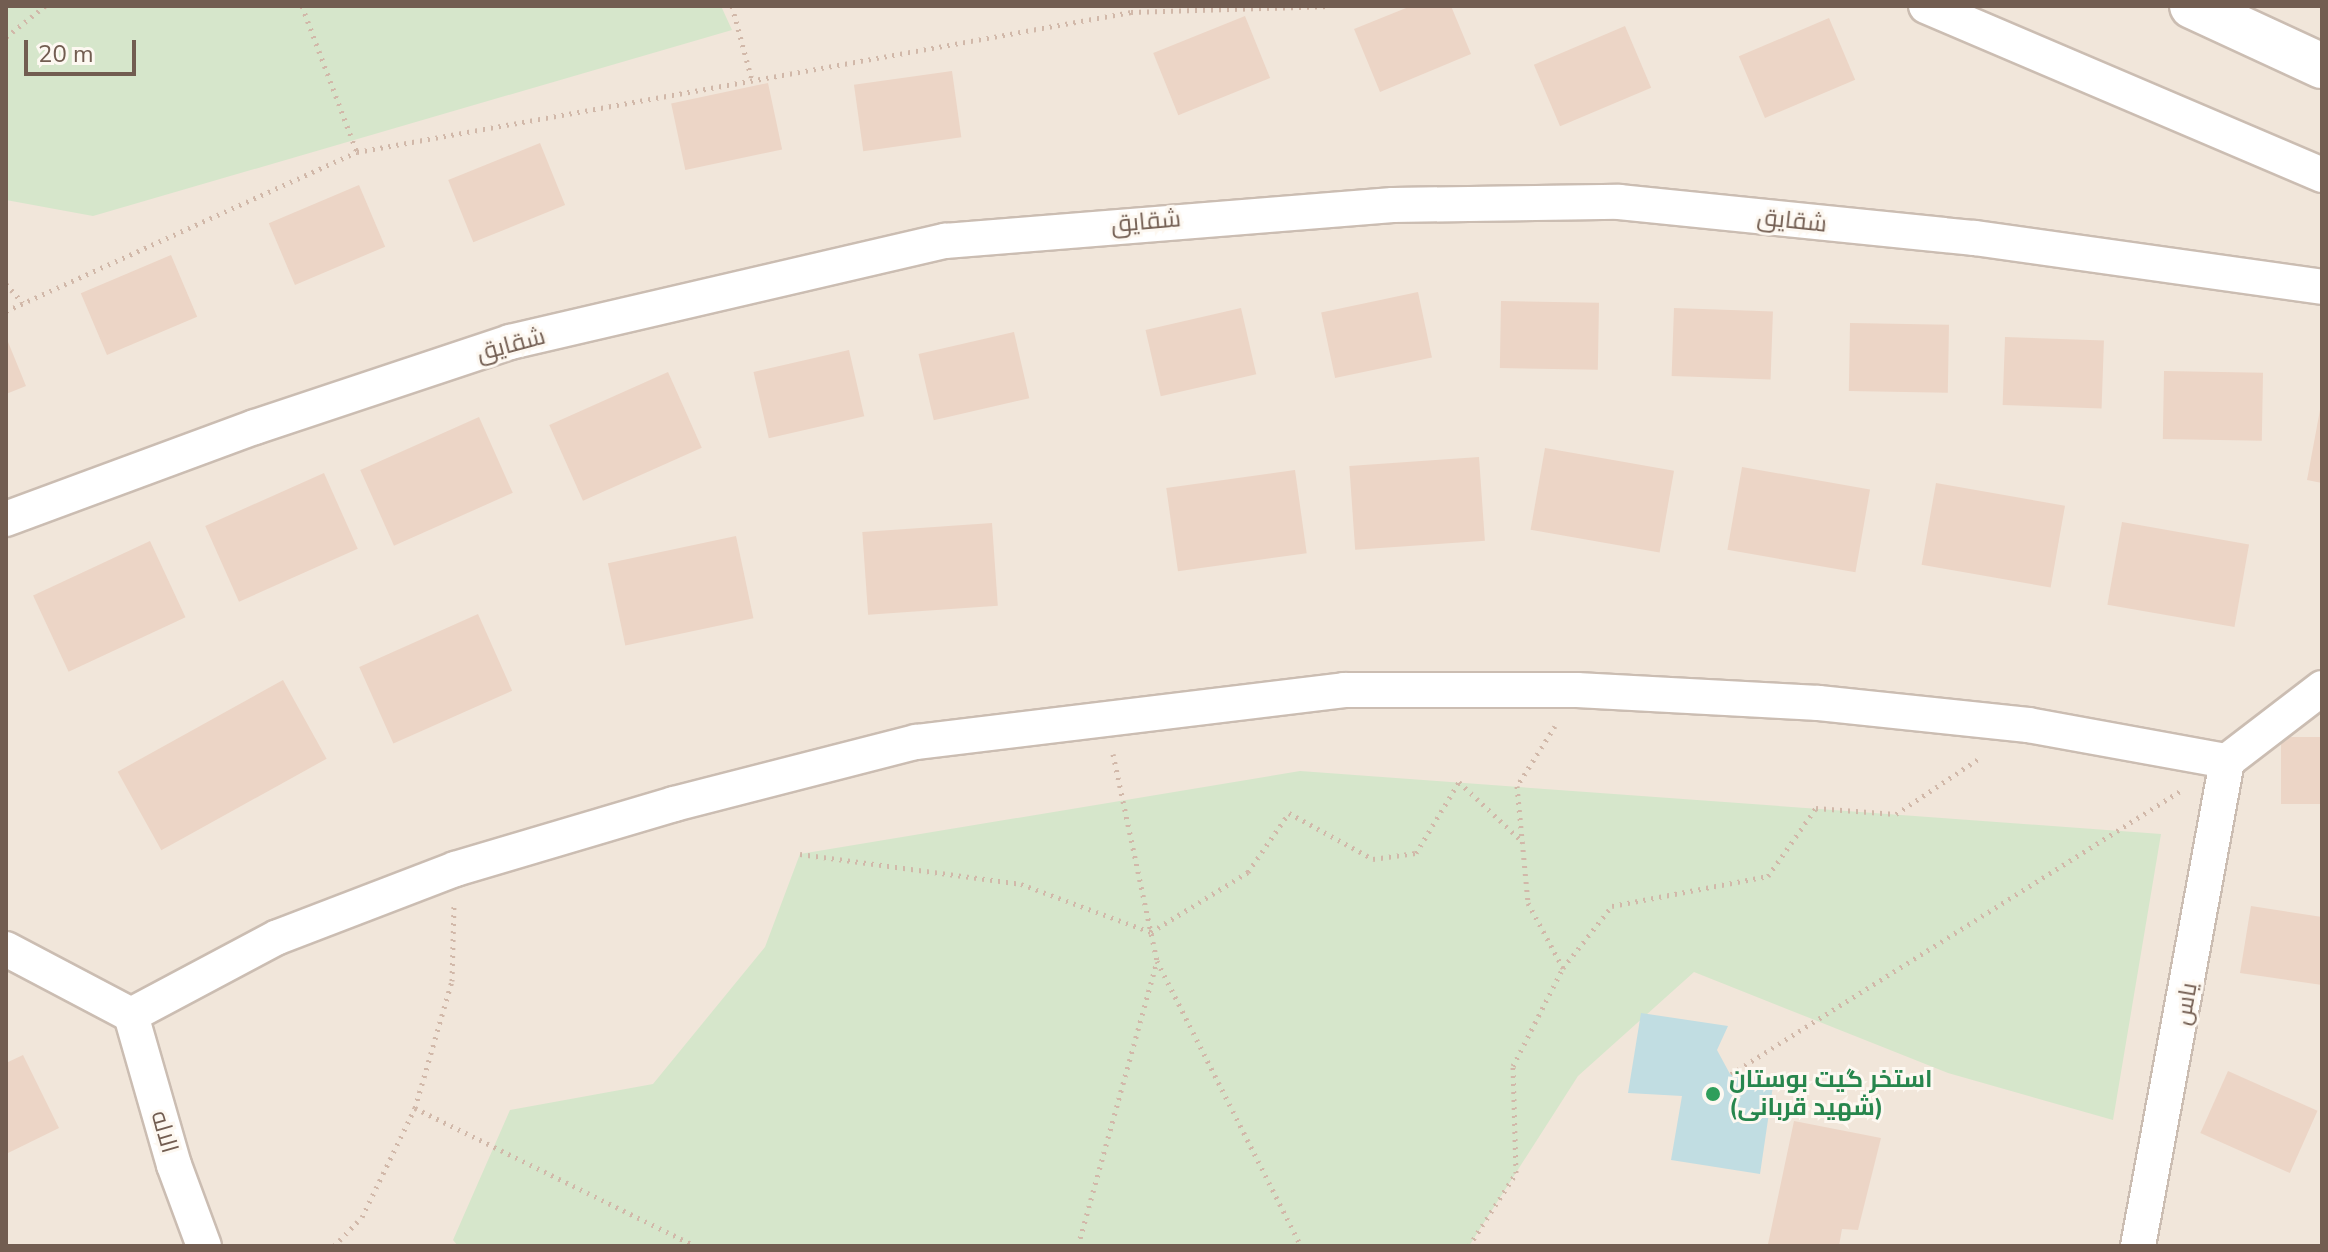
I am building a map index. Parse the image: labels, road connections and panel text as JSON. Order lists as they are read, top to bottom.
{
  "streets": {
    "street": ["شقایق", "یاس", "الاله"]
  },
  "places": ["استخر گیت بوستان (شهید قربانی)"],
  "scale_bar": "20 m"
}
